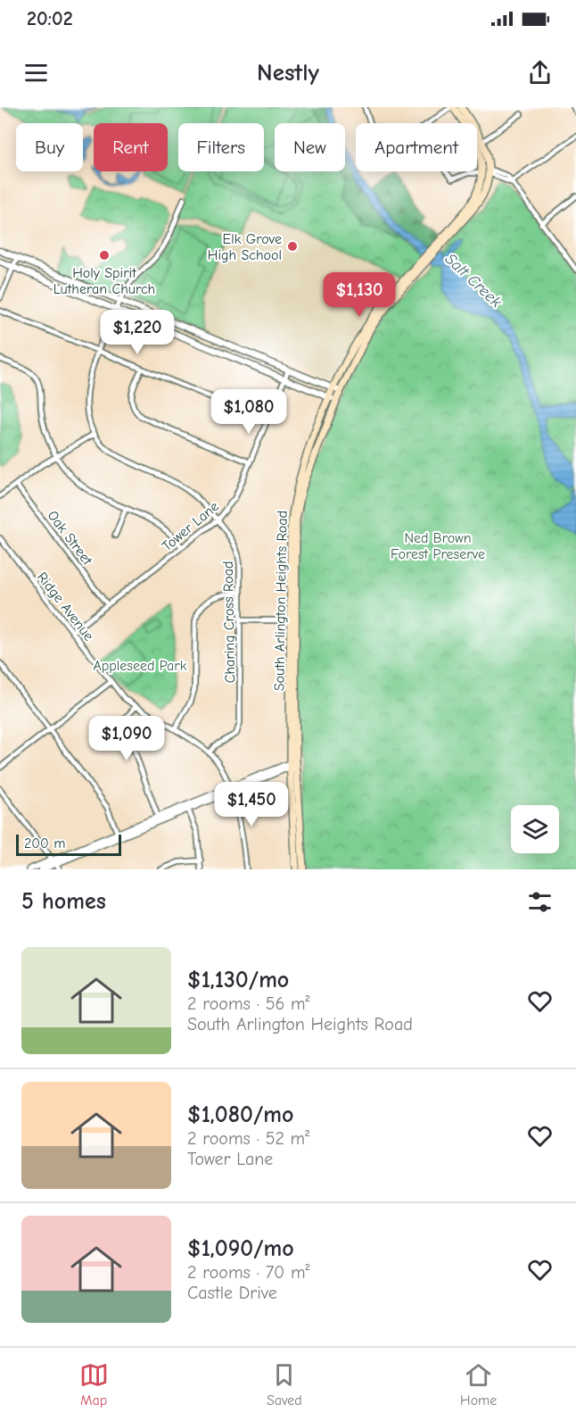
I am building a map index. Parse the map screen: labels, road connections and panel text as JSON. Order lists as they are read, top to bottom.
{
  "streets": {
    "main road": ["South Arlington Heights Road"],
    "street": [
      "Tower Lane",
      "Oak Street",
      "Ridge Avenue",
      "Charing Cross Road"
    ]
  },
  "crossings": [
    ["Tower Lane", "Oak Street"],
    ["Tower Lane", "Ridge Avenue"],
    ["Tower Lane", "Charing Cross Road"],
    ["Ridge Avenue", "Charing Cross Road"]
  ],
  "water": ["Salt Creek"],
  "parks": ["Ned Brown Forest Preserve", "Appleseed Park"],
  "places": ["Elk Grove High School", "Holy Spirit Lutheran Church"],
  "scale_bar": "200 m",
  "page": {
    "status": "20:02",
    "header": "Nestly",
    "chip": [
      "Buy",
      "Rent",
      "Filters",
      "New",
      "Apartment"
    ],
    "price": [
      "$1,130",
      "$1,220",
      "$1,080",
      "$1,090",
      "$1,450"
    ],
    "scale": "200 m",
    "heading": "5 homes",
    "list": [
      {
        "name": "$1,130/mo",
        "note": "2 rooms · 56 m² · South Arlington Heights Road"
      },
      {
        "name": "$1,080/mo",
        "note": "2 rooms · 52 m² · Tower Lane"
      },
      {
        "name": "$1,090/mo",
        "note": "2 rooms · 70 m² · Castle Drive"
      }
    ],
    "tabs": ["Map", "Saved", "Home"]
  }
}
